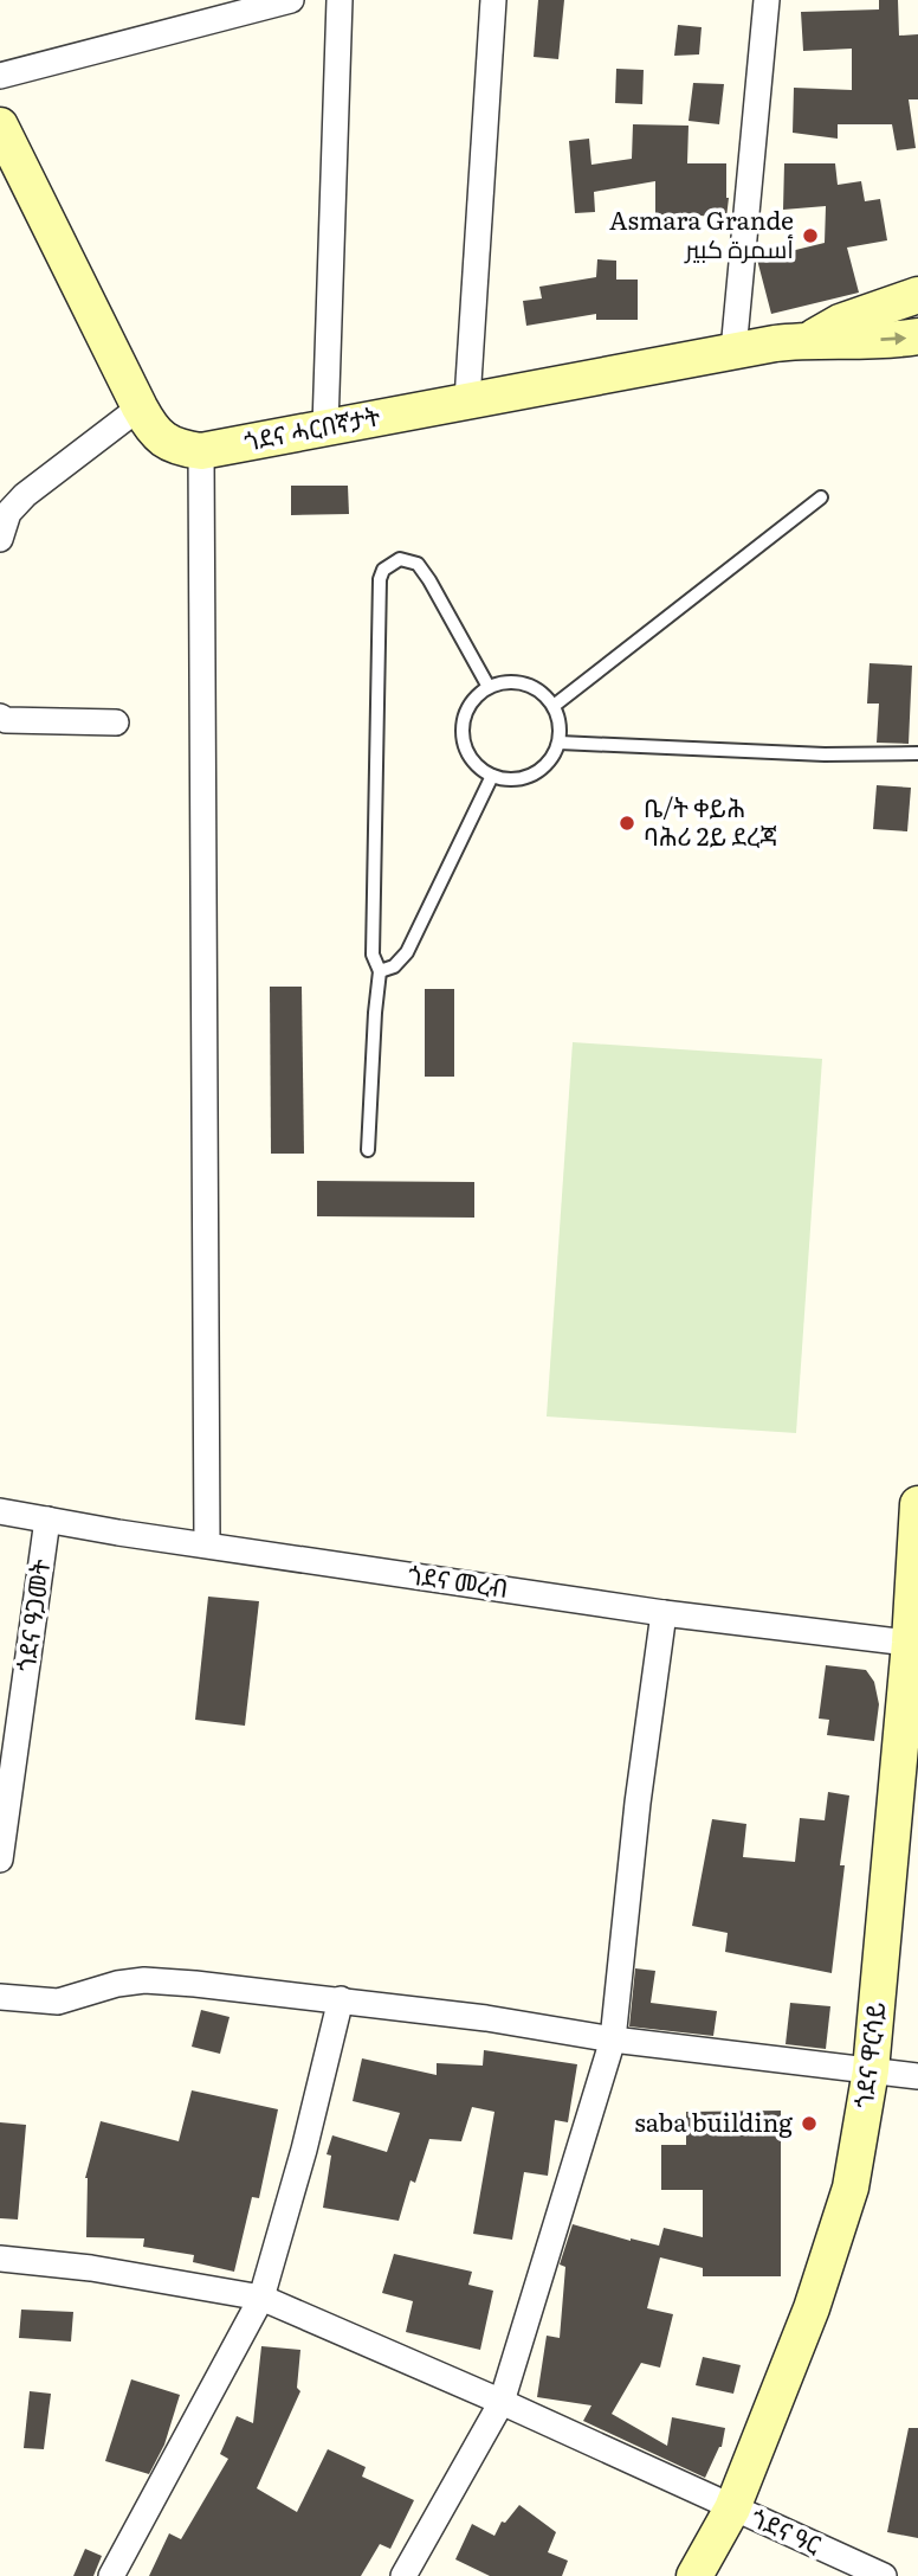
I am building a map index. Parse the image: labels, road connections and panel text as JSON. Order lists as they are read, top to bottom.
{
  "streets": {
    "main road": ["ጎደና ሓርበኛታት", "ጎደና ዋርሳይ"],
    "street": ["ጎደና መረብ", "ጎደና ዓጋመት", "ጎደና ዓር"]
  },
  "crossings": [
    ["ጎደና መረብ", "ጎደና ዓጋመት"],
    ["ጎደና መረብ", "ጎደና ዋርሳይ"],
    ["ጎደና ዋርሳይ", "ጎደና ዓር"]
  ],
  "places": ["Asmara Grande أسمرة كبير", "ቤ/ት ቀይሕ ባሕሪ 2ይ ደረጃ", "saba building"]
}
